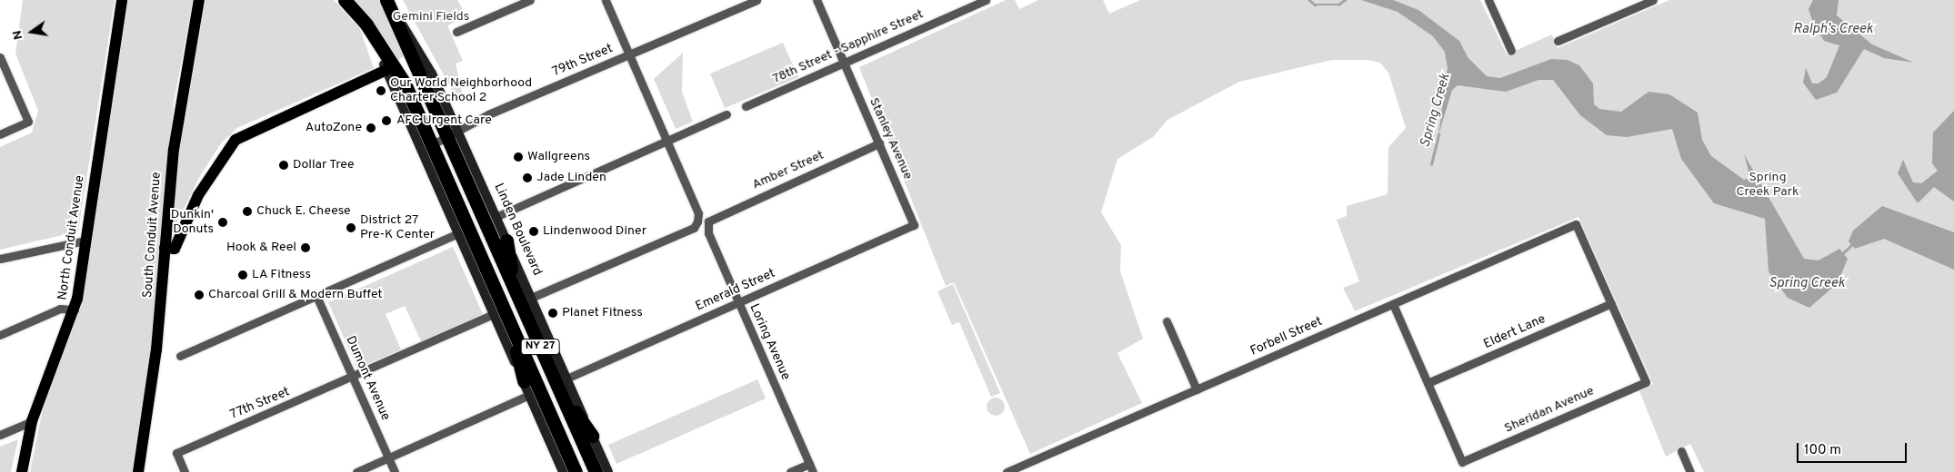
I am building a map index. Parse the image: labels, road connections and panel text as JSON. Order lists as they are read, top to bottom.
{
  "streets": {
    "highway": ["Linden Boulevard", "NY 27"],
    "main road": ["South Conduit Avenue", "North Conduit Avenue"],
    "street": [
      "78th Street - Sapphire Street",
      "79th Street",
      "Stanley Avenue",
      "Amber Street",
      "Emerald Street",
      "Eldert Lane",
      "Forbell Street",
      "Loring Avenue",
      "Dumont Avenue",
      "77th Street",
      "Sheridan Avenue"
    ]
  },
  "crossings": [
    ["78th Street - Sapphire Street", "Stanley Avenue"],
    ["79th Street", "Linden Boulevard"],
    ["79th Street", "NY 27"],
    ["Stanley Avenue", "Amber Street"],
    ["Stanley Avenue", "Emerald Street"],
    ["Amber Street", "Loring Avenue"],
    ["Linden Boulevard", "Emerald Street"],
    ["Emerald Street", "Loring Avenue"],
    ["Eldert Lane", "Forbell Street"],
    ["Eldert Lane", "Sheridan Avenue"],
    ["Forbell Street", "Sheridan Avenue"],
    ["Dumont Avenue", "77th Street"]
  ],
  "water": ["Ralph’s Creek", "Spring Creek"],
  "parks": ["Gemini Fields", "Spring Creek Park"],
  "places": [
    "Our World Neighborhood Charter School 2",
    "AFC Urgent Care",
    "AutoZone",
    "Wallgreens",
    "Dollar Tree",
    "Jade Linden",
    "Chuck E. Cheese",
    "Dunkin' Donuts",
    "District 27 Pre-K Center",
    "Lindenwood Diner",
    "Hook & Reel",
    "LA Fitness",
    "Charcoal Grill & Modern Buffet",
    "Planet Fitness"
  ],
  "scale_bar": "100 m",
  "north": "left"
}
